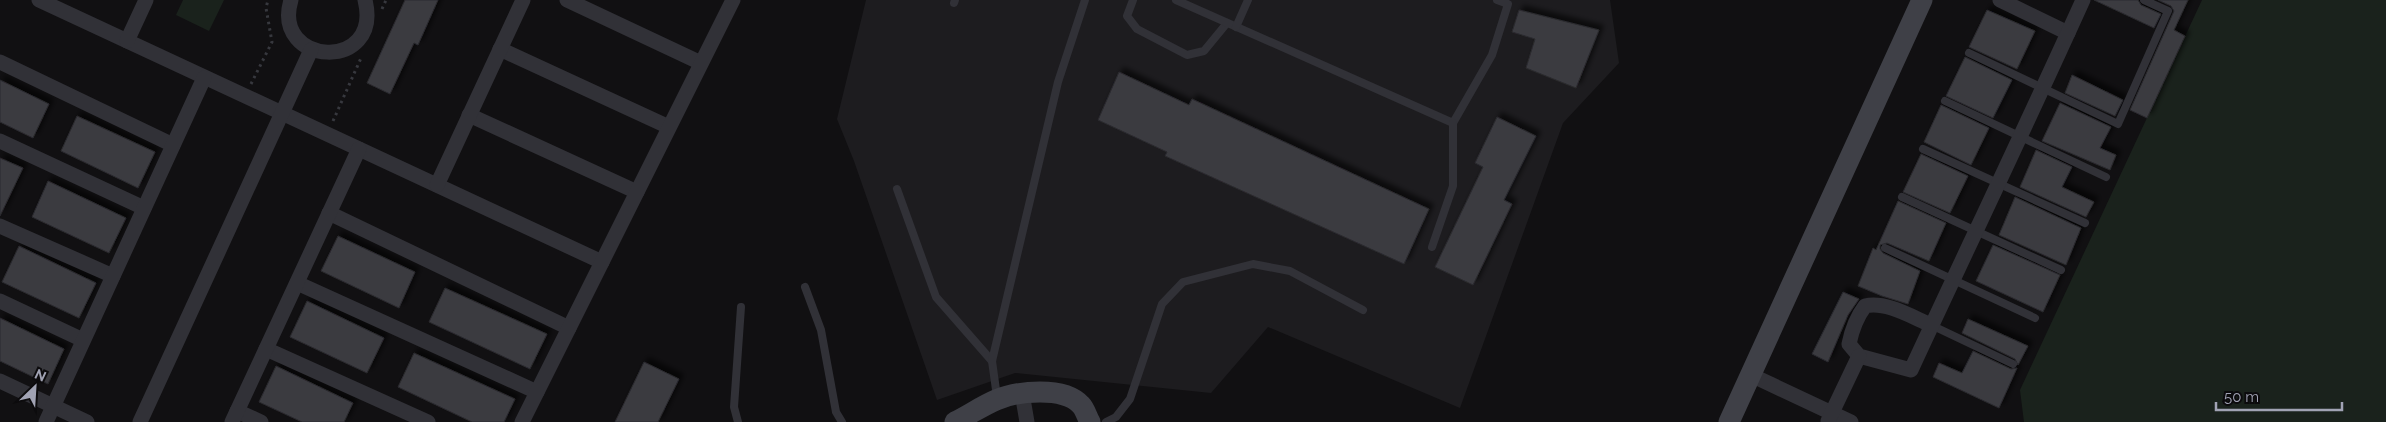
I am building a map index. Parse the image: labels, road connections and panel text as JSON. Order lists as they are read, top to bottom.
{
  "scale_bar": "50 m",
  "north": "top right"
}
